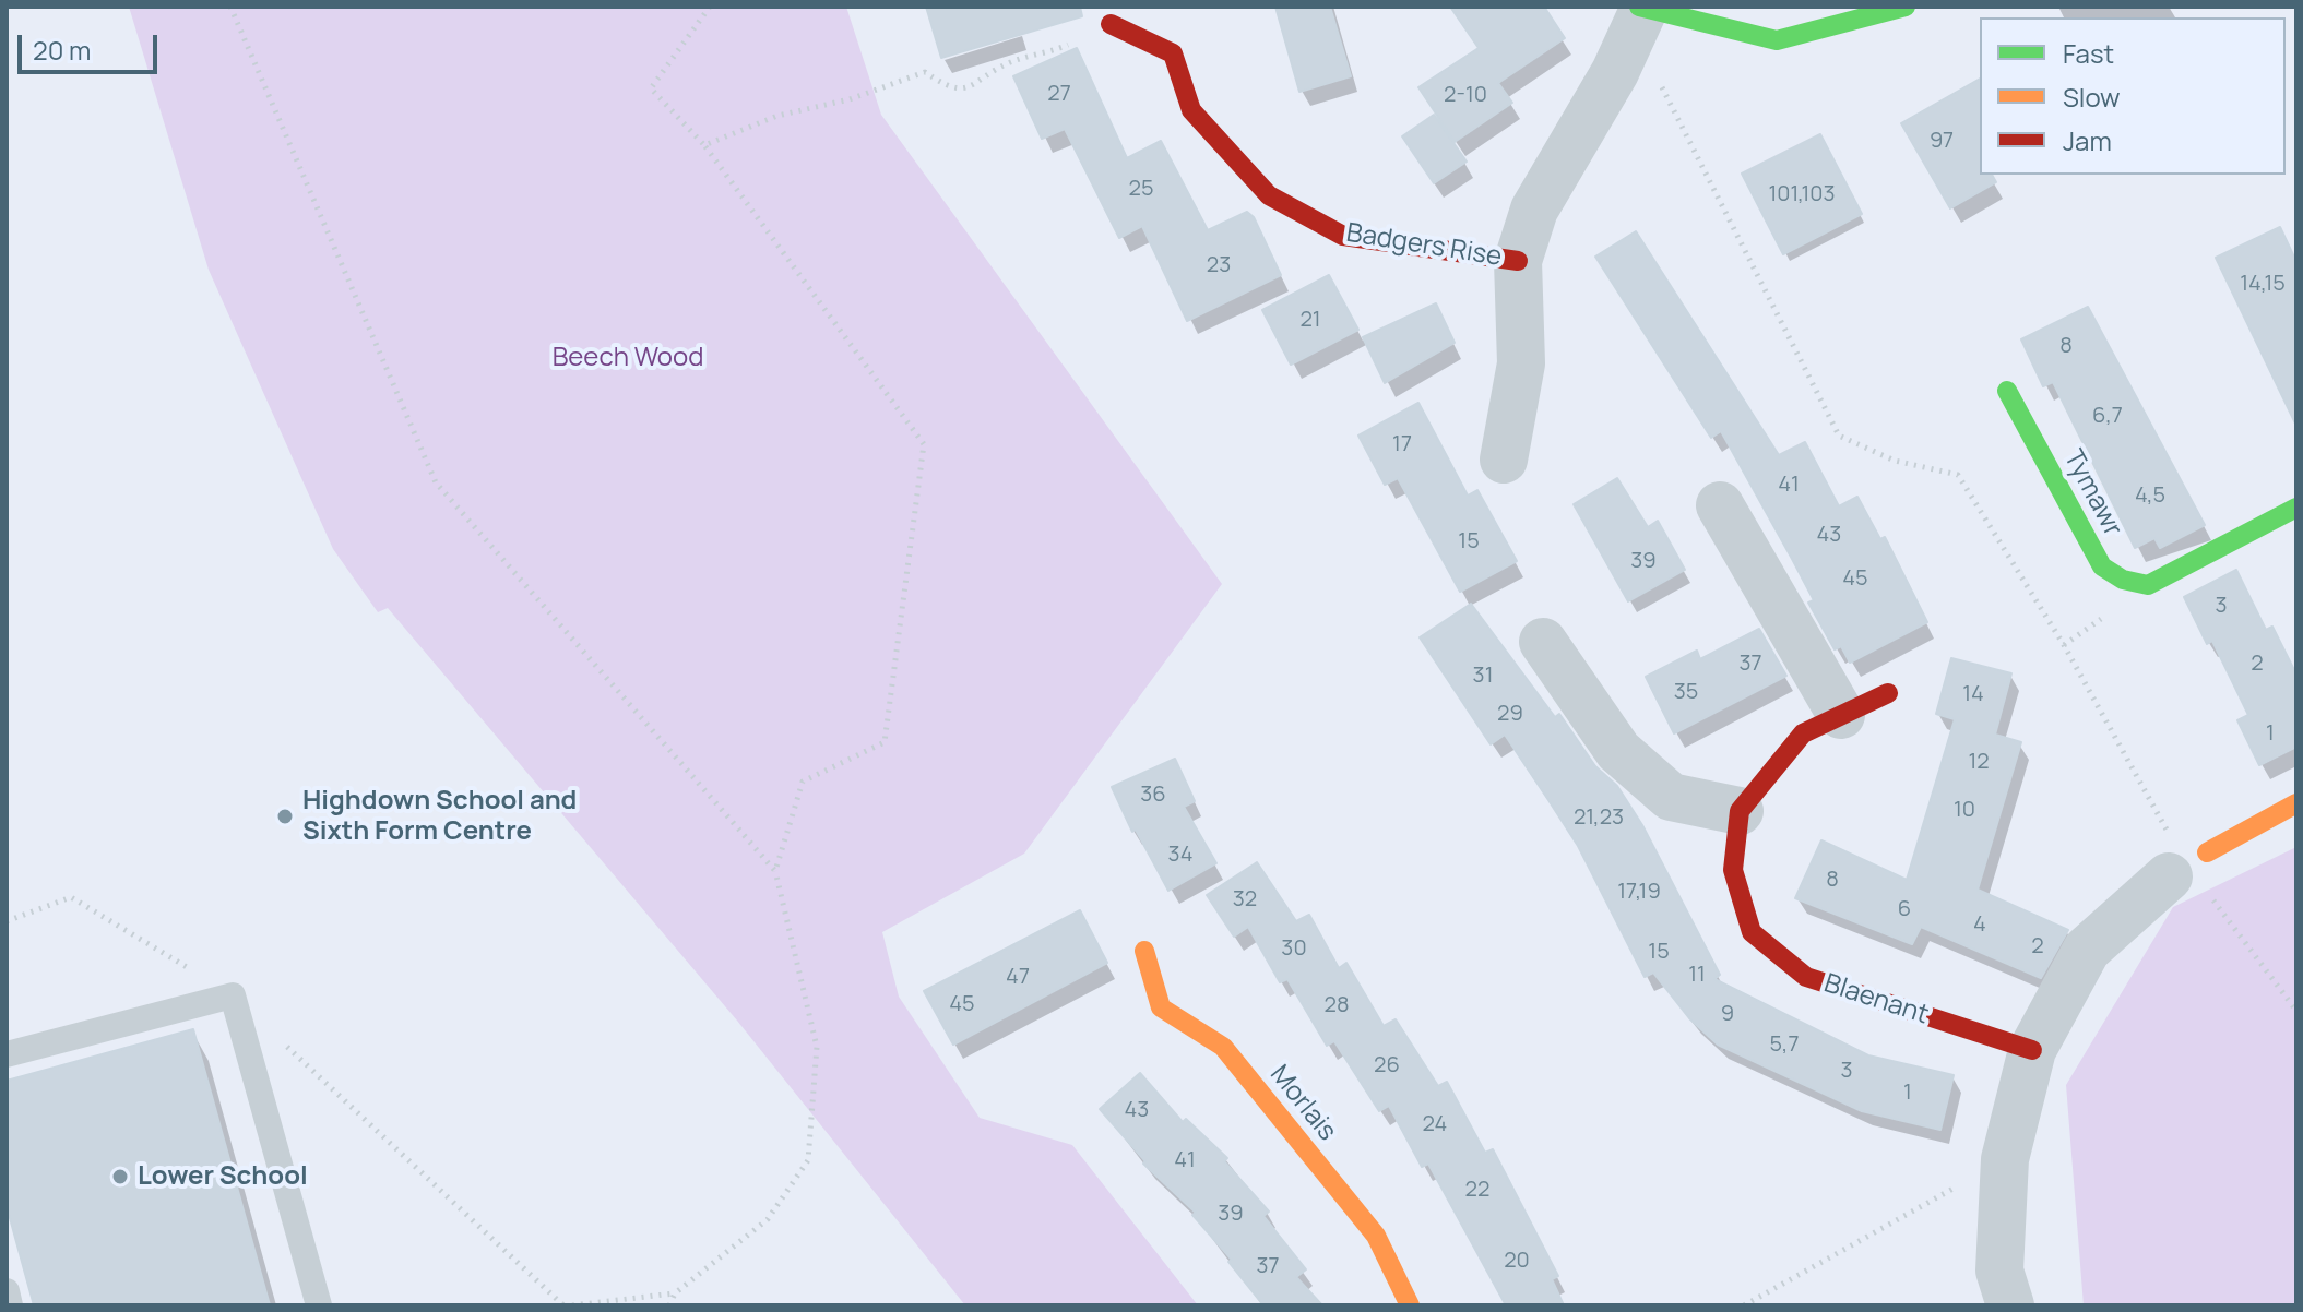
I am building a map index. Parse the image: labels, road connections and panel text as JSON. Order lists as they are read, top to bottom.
{
  "streets": {
    "street": [
      "Badgers Rise",
      "Tymawr",
      "Blaenant",
      "Morlais"
    ]
  },
  "parks": ["Beech Wood"],
  "places": ["Highdown School and Sixth Form Centre", "Lower School"],
  "house_numbers": [
    "27",
    "2-10",
    "97",
    "25",
    "101,103",
    "23",
    "14,15",
    "21",
    "8",
    "6,7",
    "17",
    "41",
    "4,5",
    "43",
    "15",
    "39",
    "45",
    "3",
    "37",
    "2",
    "31",
    "35",
    "14",
    "29",
    "1",
    "12",
    "36",
    "10",
    "21,23",
    "34",
    "8",
    "17,19",
    "32",
    "6",
    "4",
    "2",
    "30",
    "15",
    "11",
    "47",
    "45",
    "28",
    "9",
    "5,7",
    "26",
    "3",
    "1",
    "43",
    "24",
    "41",
    "22",
    "39",
    "20",
    "37"
  ],
  "legend": ["Fast", "Slow", "Jam"],
  "scale_bar": "20 m"
}
